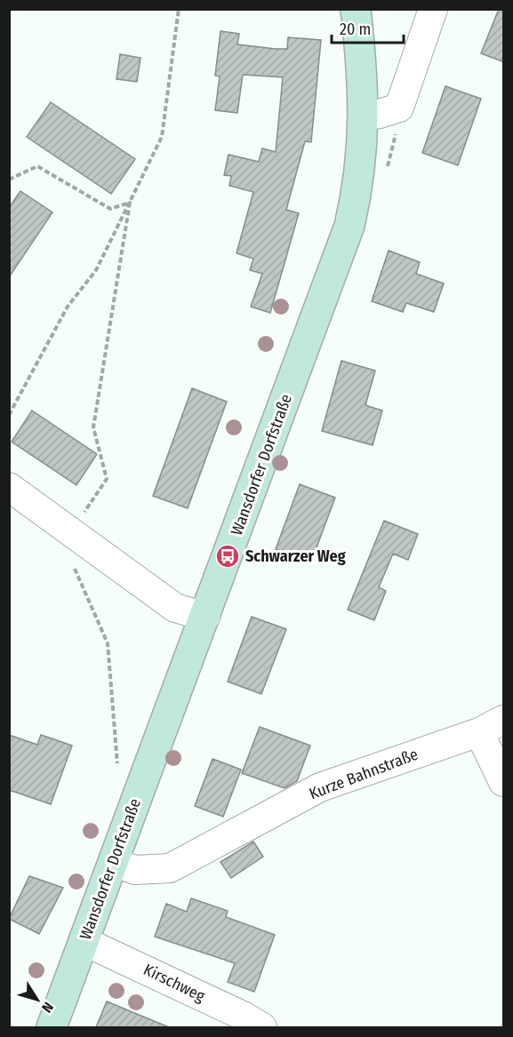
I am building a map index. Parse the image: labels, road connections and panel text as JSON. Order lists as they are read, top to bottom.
{
  "streets": {
    "street": ["Wansdorfer Dorfstraße", "Kurze Bahnstraße", "Kirschweg"]
  },
  "crossings": [
    ["Wansdorfer Dorfstraße", "Kurze Bahnstraße"],
    ["Wansdorfer Dorfstraße", "Kirschweg"]
  ],
  "places": {
    "bus stop": ["Schwarzer Weg"]
  },
  "scale_bar": "20 m",
  "north": "bottom right"
}
